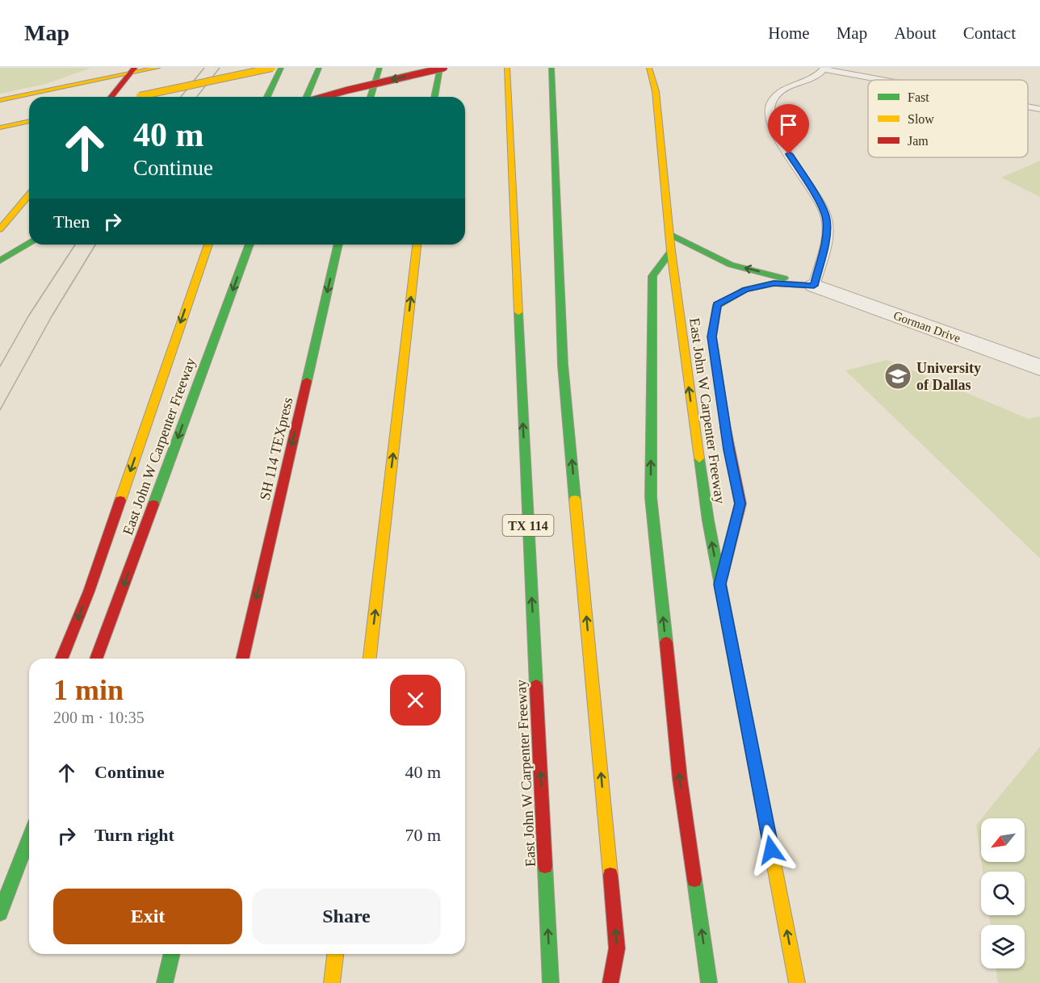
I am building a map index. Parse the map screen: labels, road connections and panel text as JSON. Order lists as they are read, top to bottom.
{
  "streets": {
    "main road": ["East John W Carpenter Freeway", "SH 114 TEXpress", "TX 114"],
    "street": ["Gorman Drive"]
  },
  "places": {
    "school or university": ["University of Dallas"]
  },
  "legend": ["Fast", "Slow", "Jam"],
  "north": "bottom left",
  "page": {
    "header": "Map",
    "nav": [
      "Home",
      "Map",
      "About",
      "Contact"
    ],
    "turn": ["40 m", "Continue"],
    "then": "Then",
    "heading": ["1 min", "200 m · 10:35"],
    "list": [
      {
        "name": "Continue",
        "value": "40 m"
      },
      {
        "name": "Turn right",
        "value": "70 m"
      }
    ],
    "buttons": ["Exit", "Share"]
  }
}
